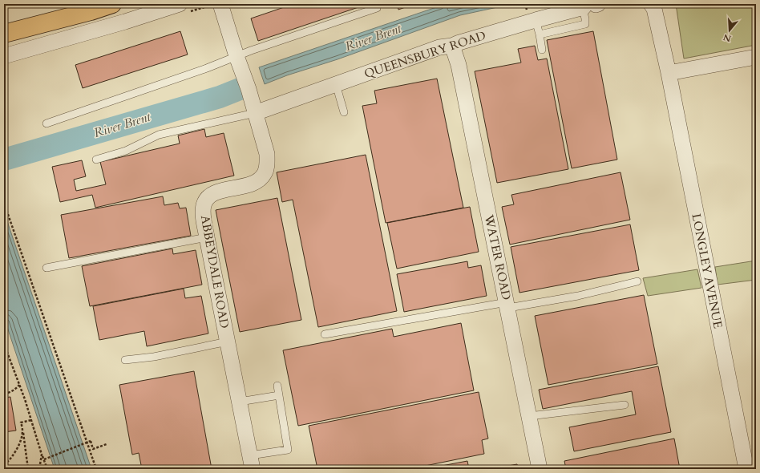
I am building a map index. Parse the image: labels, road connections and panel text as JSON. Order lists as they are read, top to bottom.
{
  "streets": {
    "street": [
      "QUEENSBURY ROAD",
      "WATER ROAD",
      "LONGLEY AVENUE",
      "ABBEYDALE ROAD"
    ]
  },
  "crossings": [
    ["QUEENSBURY ROAD", "WATER ROAD"],
    ["QUEENSBURY ROAD", "ABBEYDALE ROAD"]
  ],
  "water": ["River Brent"],
  "north": "bottom"
}
